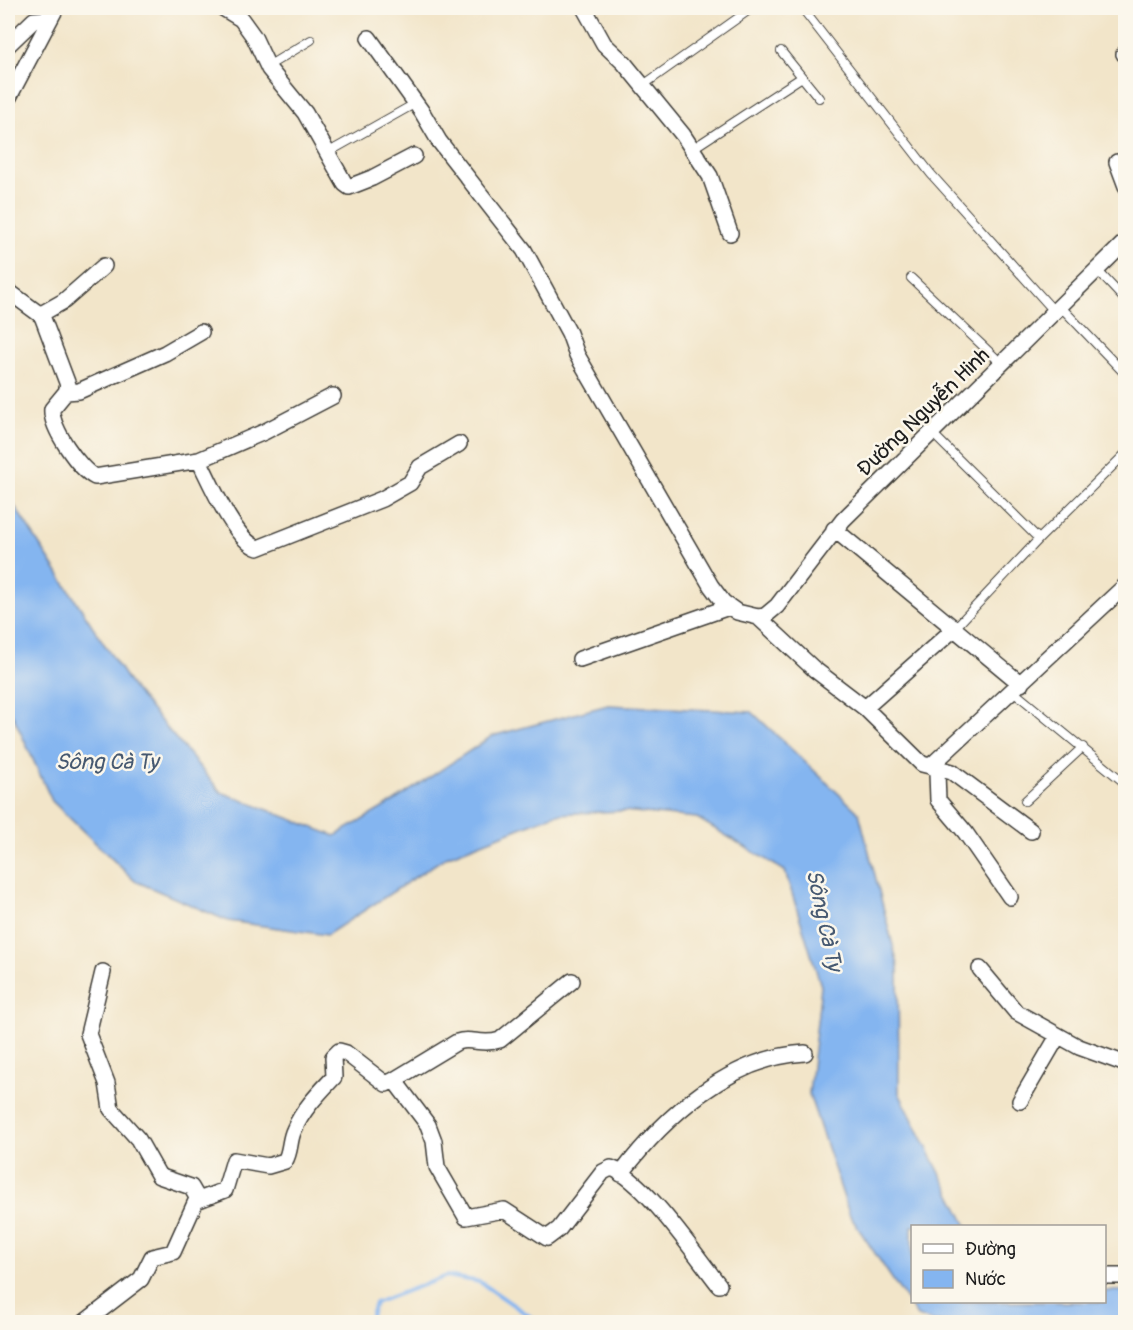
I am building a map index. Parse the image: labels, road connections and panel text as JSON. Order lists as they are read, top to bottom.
{
  "streets": {
    "street": ["Đường Nguyễn Hinh"]
  },
  "water": ["Sông Cà Ty"],
  "legend": ["Đường", "Nước"]
}
